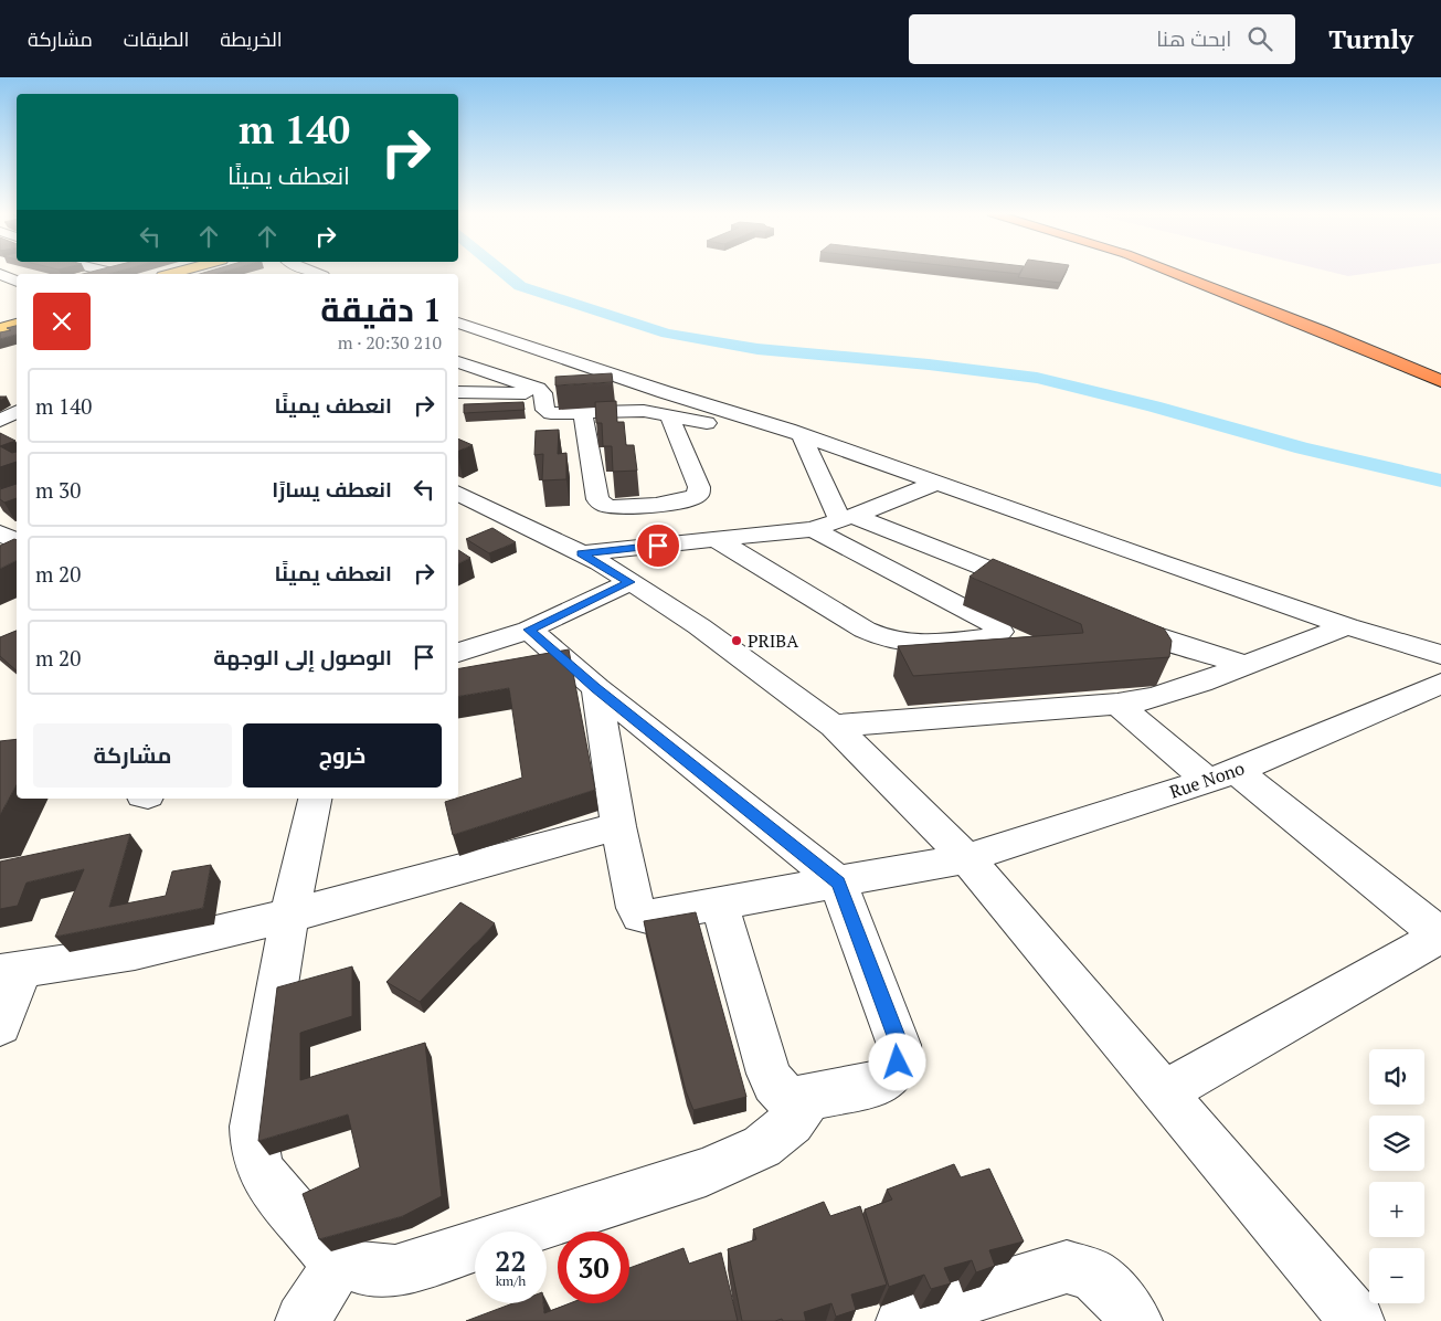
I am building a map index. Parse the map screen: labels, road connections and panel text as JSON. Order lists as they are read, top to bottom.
{
  "streets": {
    "street": ["Rue Nono"]
  },
  "places": ["PRIBA"],
  "page": {
    "header": "Turnly",
    "search": "ابحث هنا",
    "nav": ["الخريطة", "الطبقات", "مشاركة"],
    "turn": ["140 m", "انعطف يمينًا"],
    "heading": ["1 دقيقة", "210 m · 20:30"],
    "list": [
      {
        "name": "انعطف يمينًا",
        "value": "140 m"
      },
      {
        "name": "انعطف يسارًا",
        "value": "30 m"
      },
      {
        "name": "انعطف يمينًا",
        "value": "20 m"
      },
      {
        "name": "الوصول إلى الوجهة",
        "value": "20 m"
      }
    ],
    "buttons": ["خروج", "مشاركة"],
    "map_buttons": ["+", "−"],
    "speed": "22 km/h",
    "limit": "30"
  }
}
